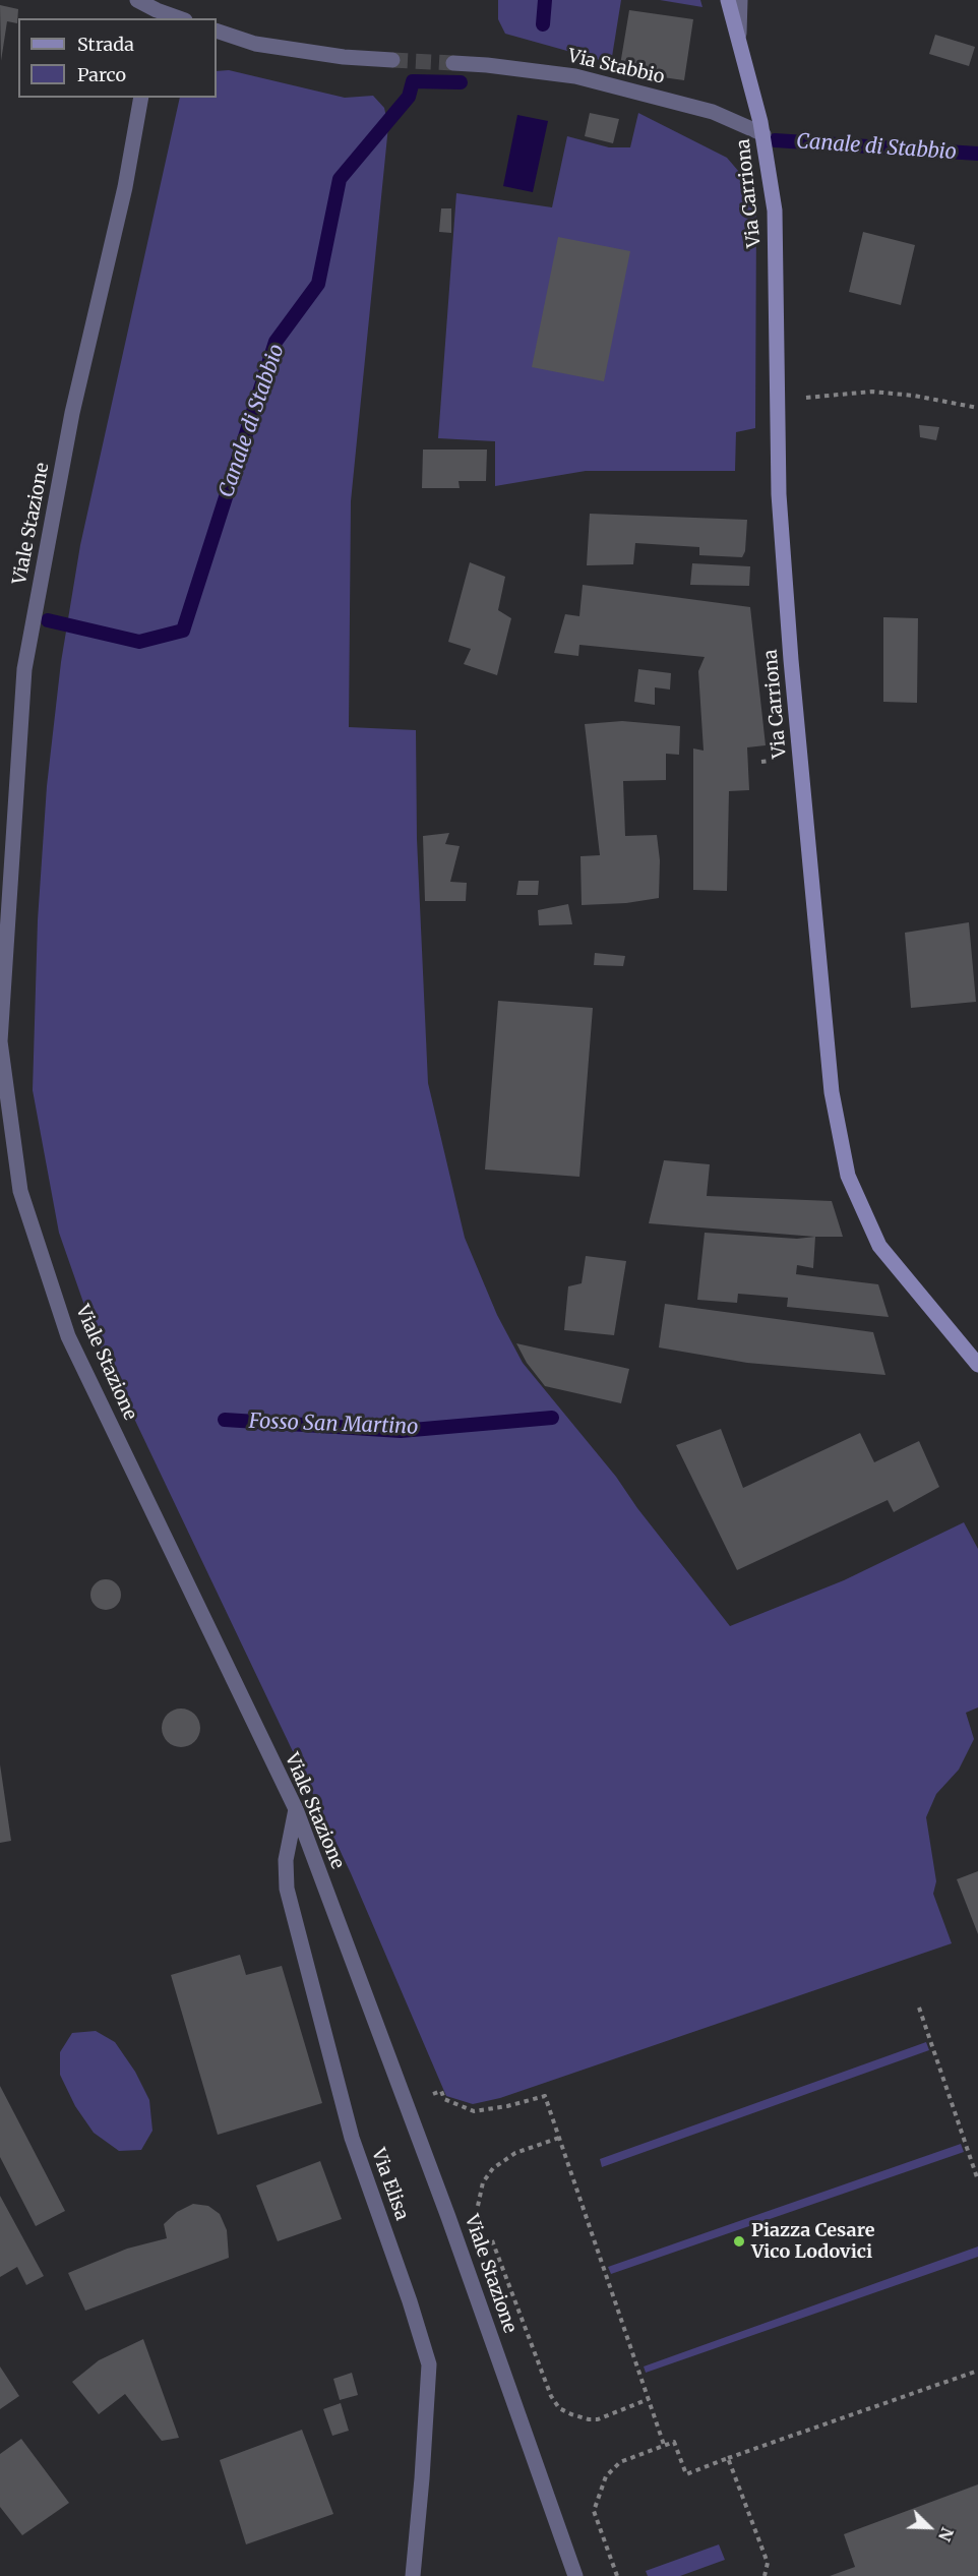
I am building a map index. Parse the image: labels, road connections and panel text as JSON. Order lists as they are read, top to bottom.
{
  "streets": {
    "main road": ["Via Carriona"],
    "street": ["Via Stabbio", "Viale Stazione", "Via Elisa"]
  },
  "crossings": [
    ["Via Stabbio", "Via Carriona"],
    ["Viale Stazione", "Via Elisa"]
  ],
  "water": ["Canale di Stabbio", "Fosso San Martino"],
  "places": ["Piazza Cesare Vico Lodovici"],
  "legend": ["Strada", "Parco"],
  "north": "bottom right"
}
